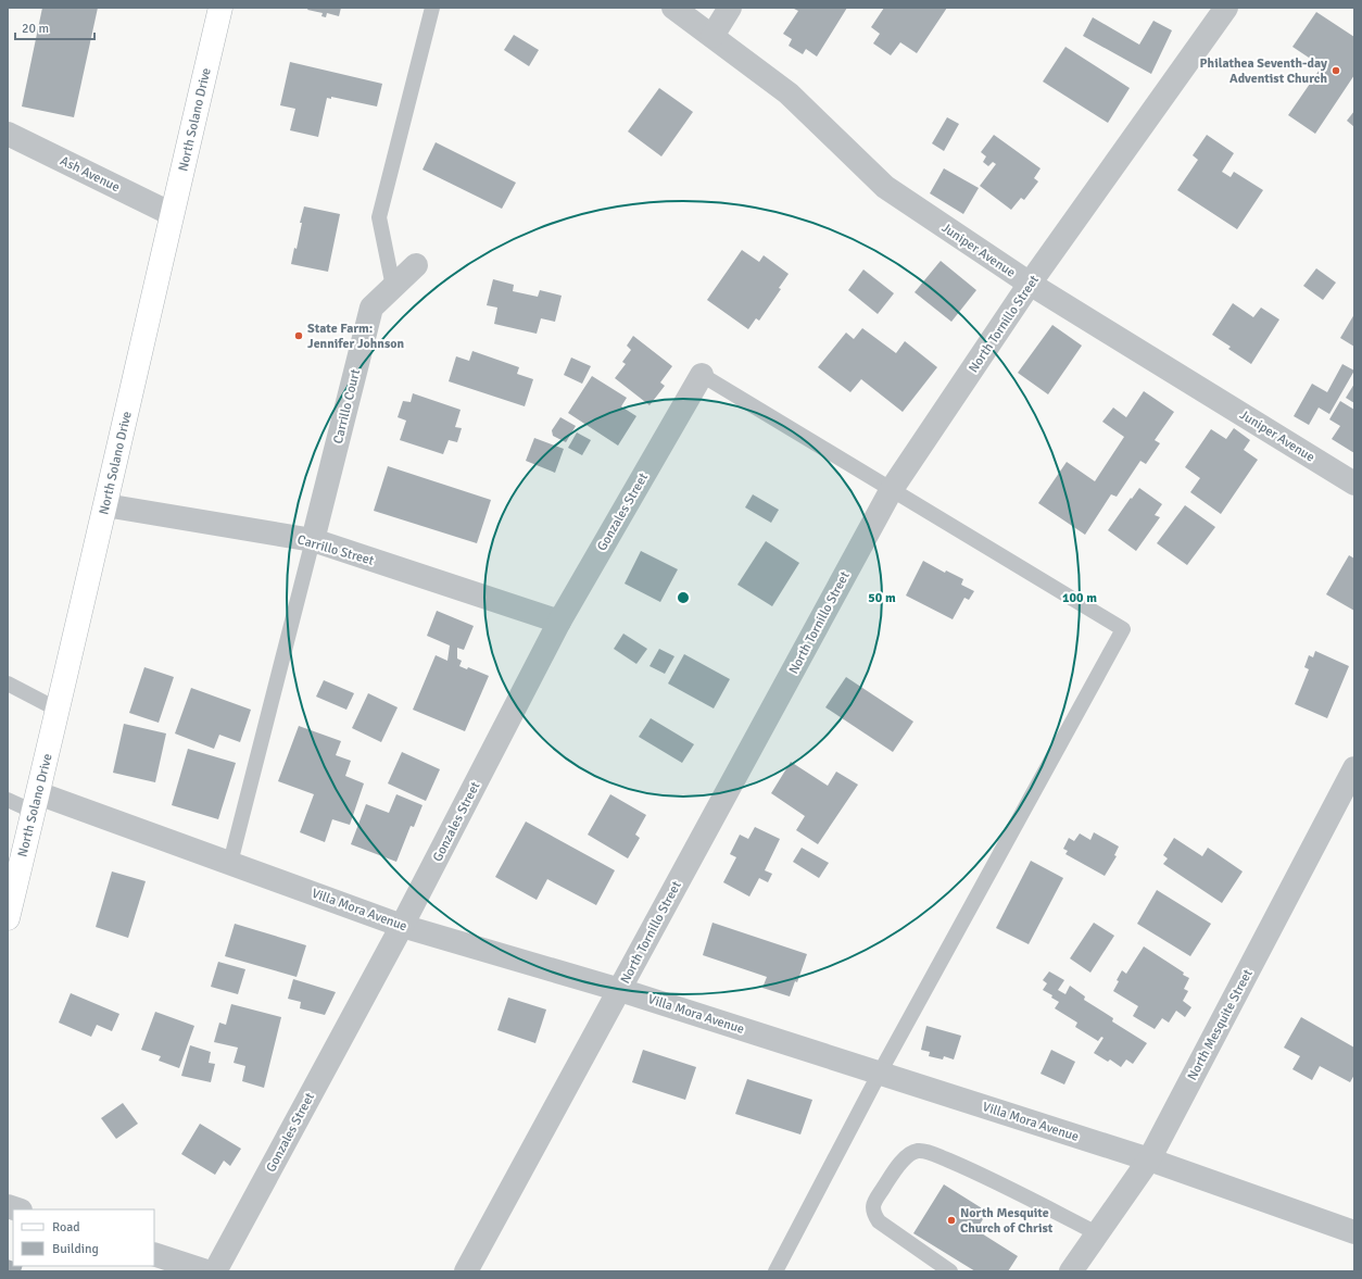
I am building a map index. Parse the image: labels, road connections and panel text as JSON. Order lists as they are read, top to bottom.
{
  "streets": {
    "main road": ["North Solano Drive"],
    "street": [
      "Ash Avenue",
      "Juniper Avenue",
      "North Tornillo Street",
      "Carrillo Court",
      "Gonzales Street",
      "Carrillo Street",
      "Villa Mora Avenue",
      "North Mesquite Street"
    ]
  },
  "crossings": [
    ["North Solano Drive", "Ash Avenue"],
    ["North Solano Drive", "Carrillo Street"],
    ["North Solano Drive", "Villa Mora Avenue"],
    ["Juniper Avenue", "North Tornillo Street"],
    ["North Tornillo Street", "Villa Mora Avenue"],
    ["Carrillo Court", "Carrillo Street"],
    ["Gonzales Street", "Carrillo Street"],
    ["Gonzales Street", "Villa Mora Avenue"],
    ["Villa Mora Avenue", "North Mesquite Street"]
  ],
  "places": ["Philathea Seventh-day Adventist Church", "State Farm: Jennifer Johnson", "North Mesquite Church of Christ"],
  "legend": ["Road", "Building"],
  "scale_bar": "20 m",
  "rings": ["50 m", "100 m"]
}
